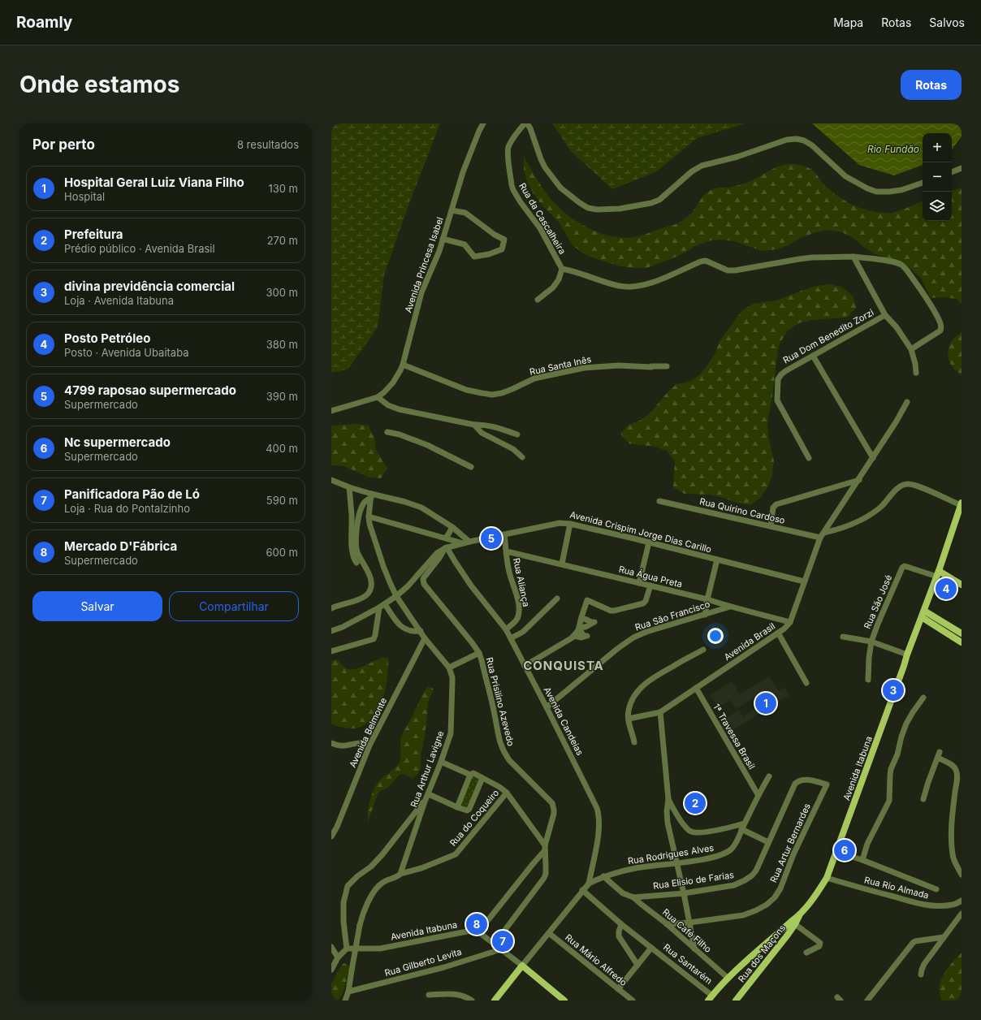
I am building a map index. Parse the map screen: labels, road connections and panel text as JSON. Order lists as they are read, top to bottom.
{
  "streets": {
    "main road": ["Avenida Itabuna", "Rua dos Maçons"],
    "street": [
      "Rua da Cascalheira",
      "Avenida Princesa Isabel",
      "Rua Dom Benedito Zorzi",
      "Rua Santa Inês",
      "Rua Quirino Cardoso",
      "Avenida Crispim Jorge Dias Carillo",
      "Rua Água Preta",
      "Rua Aliança",
      "Rua São José",
      "Rua São Francisco",
      "Avenida Brasil",
      "Rua Prisilino Azevedo",
      "Avenida Candeias",
      "Avenida Belmonte",
      "1ª Travessa Brasil",
      "Rua Arthur Lavigne",
      "Rua do Coqueiro",
      "Rua Artur Bernardes",
      "Rua Rodrigues Alves",
      "Rua Elisio de Farias",
      "Rua Rio Almada",
      "Rua Café Filho",
      "Rua Mário Alfredo",
      "Rua Gilberto Levita",
      "Rua Santarém"
    ]
  },
  "crossings": [
    ["Avenida Princesa Isabel", "Rua Santa Inês"],
    ["Avenida Crispim Jorge Dias Carillo", "Rua Aliança"],
    ["Avenida Crispim Jorge Dias Carillo", "Rua Prisilino Azevedo"],
    ["Avenida Crispim Jorge Dias Carillo", "Avenida Candeias"],
    ["Avenida Crispim Jorge Dias Carillo", "Rua Arthur Lavigne"],
    ["Rua Água Preta", "Rua Aliança"],
    ["Rua Água Preta", "Rua São Francisco"],
    ["Rua Água Preta", "Avenida Brasil"],
    ["Rua Aliança", "Avenida Candeias"],
    ["Rua São José", "Avenida Itabuna"],
    ["Rua São Francisco", "Avenida Candeias"],
    ["Avenida Brasil", "1ª Travessa Brasil"],
    ["Rua Prisilino Azevedo", "Avenida Candeias"],
    ["Avenida Candeias", "Rua Rodrigues Alves"],
    ["Avenida Belmonte", "Rua Arthur Lavigne"],
    ["1ª Travessa Brasil", "Rua Rodrigues Alves"],
    ["Avenida Itabuna", "Rua Rio Almada"],
    ["Avenida Itabuna", "Rua Café Filho"],
    ["Avenida Itabuna", "Rua dos Maçons"],
    ["Avenida Itabuna", "Rua Santarém"],
    ["Rua Arthur Lavigne", "Rua do Coqueiro"],
    ["Rua do Coqueiro", "Rua Gilberto Levita"],
    ["Rua Artur Bernardes", "Rua Elisio de Farias"],
    ["Rua Artur Bernardes", "Rua Café Filho"],
    ["Rua Rodrigues Alves", "Rua Café Filho"],
    ["Rua Rodrigues Alves", "Rua Mário Alfredo"],
    ["Rua Rodrigues Alves", "Rua Santarém"],
    ["Rua Elisio de Farias", "Rua Café Filho"],
    ["Rua Mário Alfredo", "Rua Santarém"]
  ],
  "districts": ["CONQUISTA"],
  "water": ["Rio Fundão"],
  "page": {
    "header": "Roamly",
    "nav": ["Mapa", "Rotas", "Salvos"],
    "buttons": [
      "Rotas",
      ["Salvar", "Compartilhar"]
    ],
    "title": "Onde estamos",
    "heading": ["Por perto", "8 resultados"],
    "map_buttons": ["+", "−"],
    "list": [
      {
        "mark": "1",
        "name": "Hospital Geral Luiz Viana Filho",
        "note": "Hospital",
        "value": "130 m"
      },
      {
        "mark": "2",
        "name": "Prefeitura",
        "note": "Prédio público · Avenida Brasil",
        "value": "270 m"
      },
      {
        "mark": "3",
        "name": "divina previdência comercial",
        "note": "Loja · Avenida Itabuna",
        "value": "300 m"
      },
      {
        "mark": "4",
        "name": "Posto Petróleo",
        "note": "Posto · Avenida Ubaitaba",
        "value": "380 m"
      },
      {
        "mark": "5",
        "name": "4799 raposao supermercado",
        "note": "Supermercado",
        "value": "390 m"
      },
      {
        "mark": "6",
        "name": "Nc supermercado",
        "note": "Supermercado",
        "value": "400 m"
      },
      {
        "mark": "7",
        "name": "Panificadora Pão de Ló",
        "note": "Loja · Rua do Pontalzinho",
        "value": "590 m"
      },
      {
        "mark": "8",
        "name": "Mercado D'Fábrica",
        "note": "Supermercado",
        "value": "600 m"
      }
    ],
    "pins": [
      "5",
      "4",
      "3",
      "1",
      "2",
      "6",
      "8",
      "7"
    ]
  }
}
